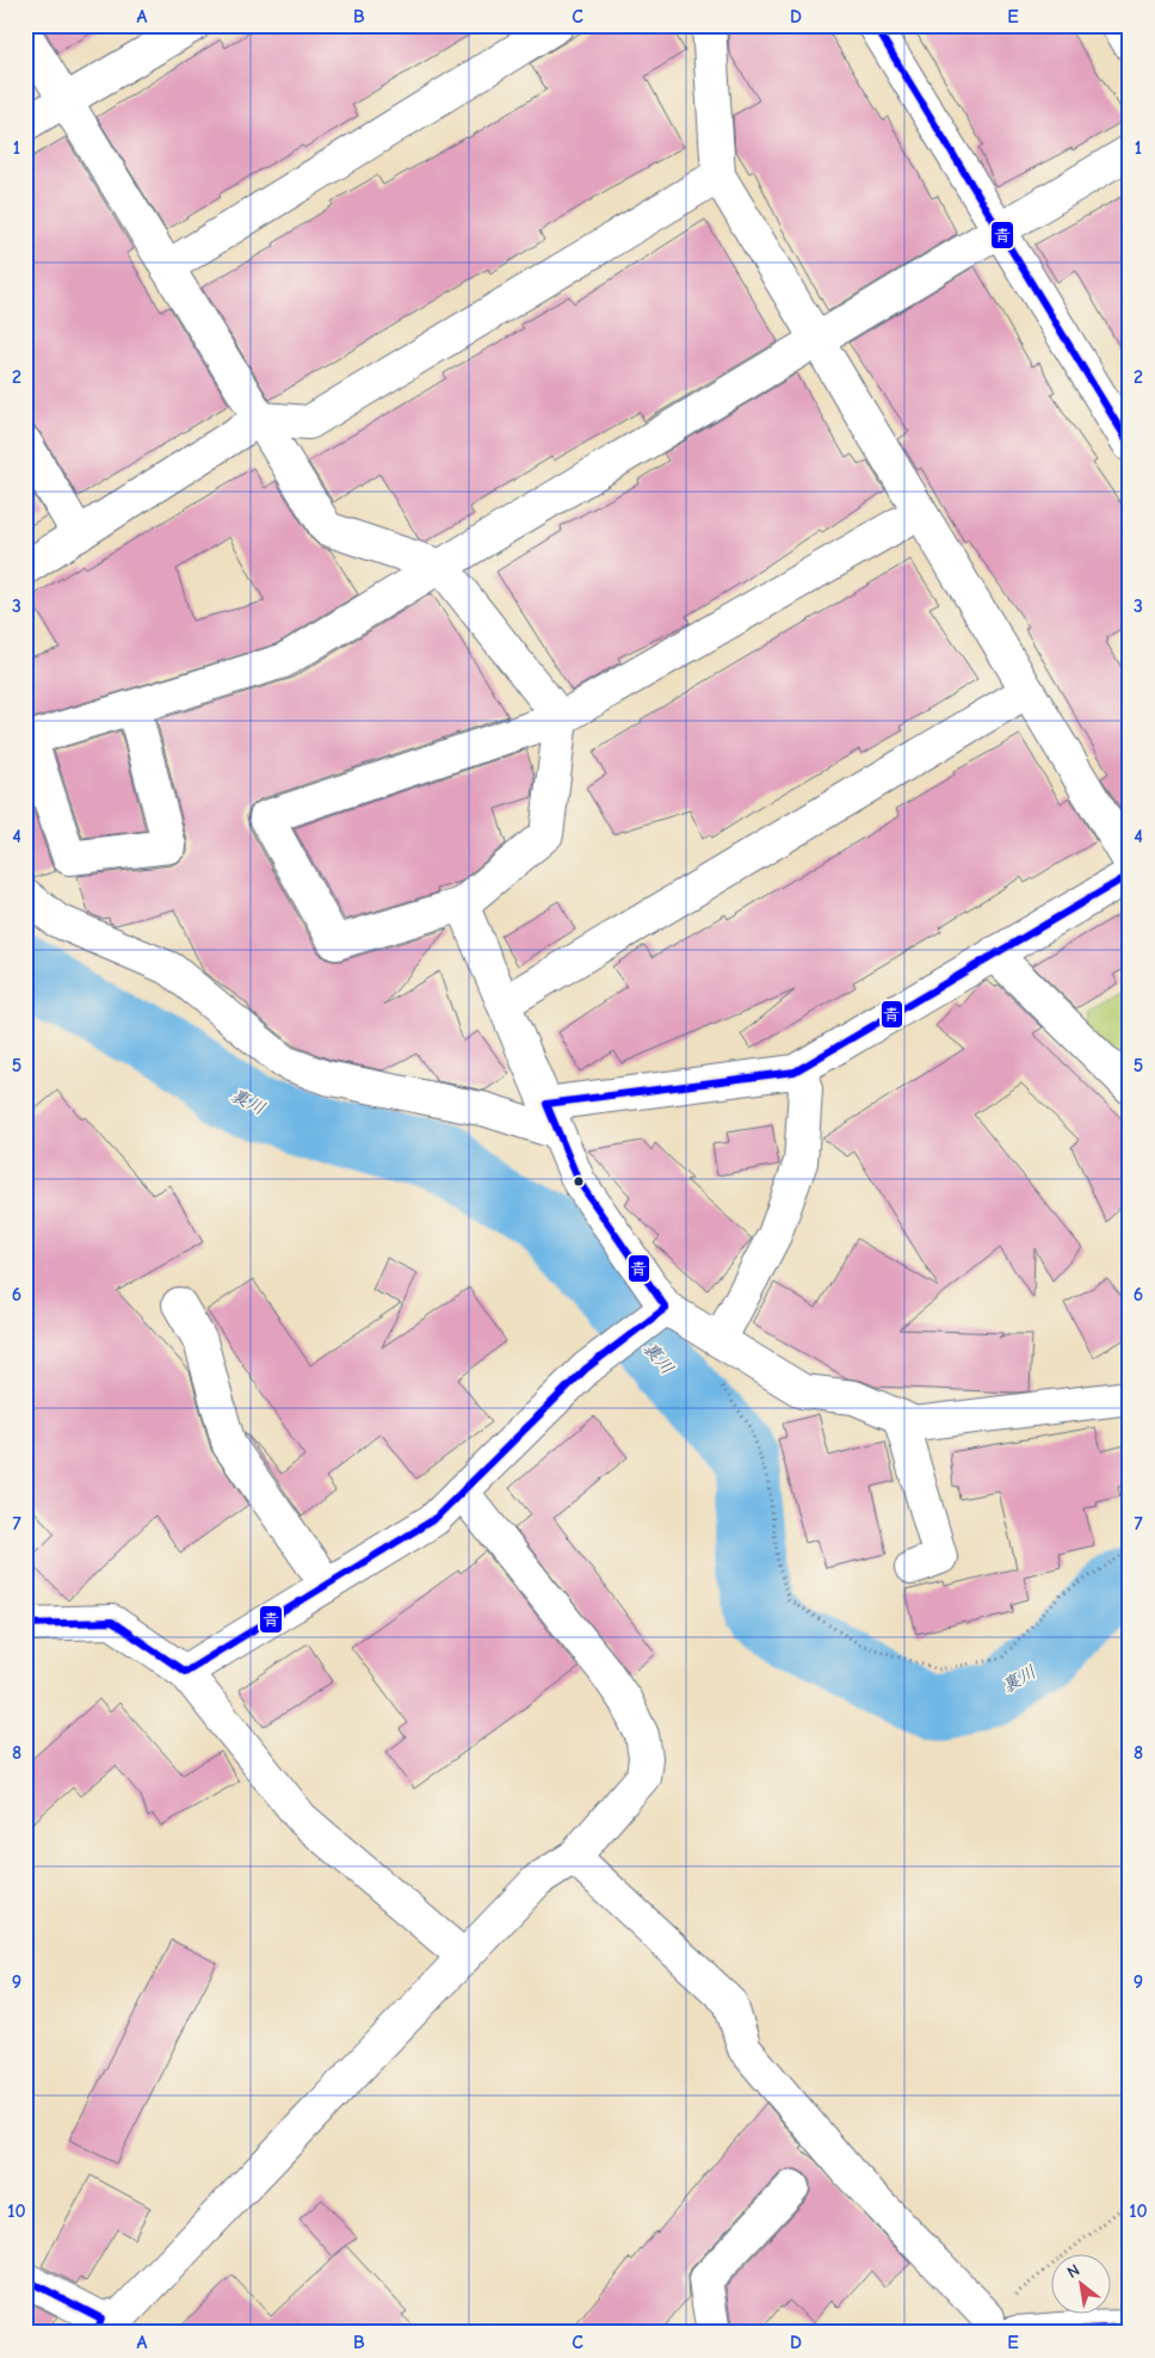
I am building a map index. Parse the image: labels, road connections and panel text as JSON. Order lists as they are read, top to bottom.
{
  "water": ["裏川"],
  "lines": ["transit line 青"],
  "north": "top left",
  "grid": {
    "columns": [
      "A",
      "B",
      "C",
      "D",
      "E"
    ],
    "rows": [
      "1",
      "2",
      "3",
      "4",
      "5",
      "6",
      "7",
      "8",
      "9",
      "10"
    ]
  }
}
